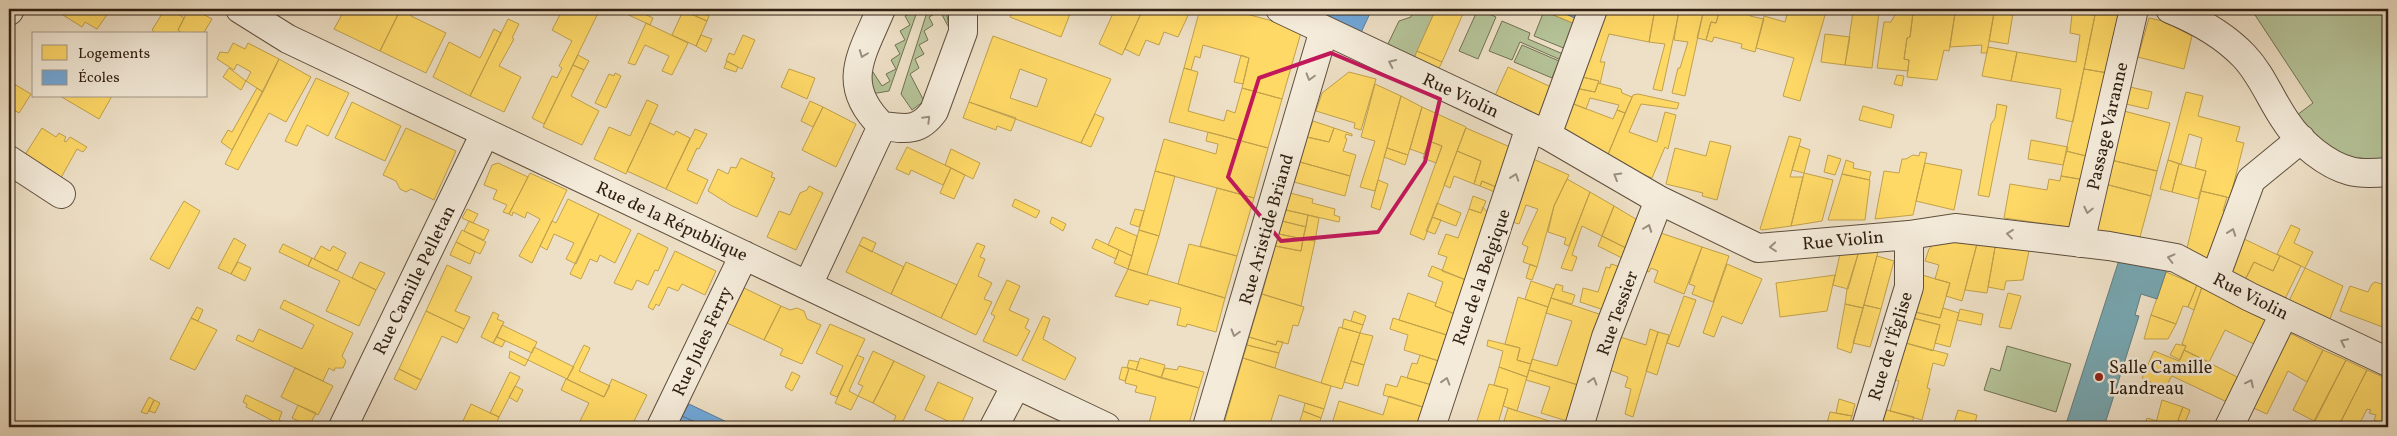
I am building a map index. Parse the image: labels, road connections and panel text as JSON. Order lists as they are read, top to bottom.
{
  "streets": {
    "street": [
      "Rue Violin",
      "Passage Varanne",
      "Rue de la République",
      "Rue Aristide Briand",
      "Rue de la Belgique",
      "Rue Camille Pelletan",
      "Rue Tessier",
      "Rue Jules Ferry",
      "Rue de l'Église"
    ]
  },
  "crossings": [
    ["Rue Violin", "Passage Varanne"],
    ["Rue Violin", "Rue Aristide Briand"],
    ["Rue Violin", "Rue de la Belgique"],
    ["Rue Violin", "Rue Tessier"],
    ["Rue Violin", "Rue de l'Église"],
    ["Rue de la République", "Rue Camille Pelletan"],
    ["Rue de la République", "Rue Jules Ferry"]
  ],
  "one_way": [
    "Rue Violin",
    "Rue Aristide Briand",
    "Rue de la Belgique",
    "Rue Tessier"
  ],
  "places": ["Salle Camille Landreau"],
  "legend": ["Logements", "Écoles"]
}
